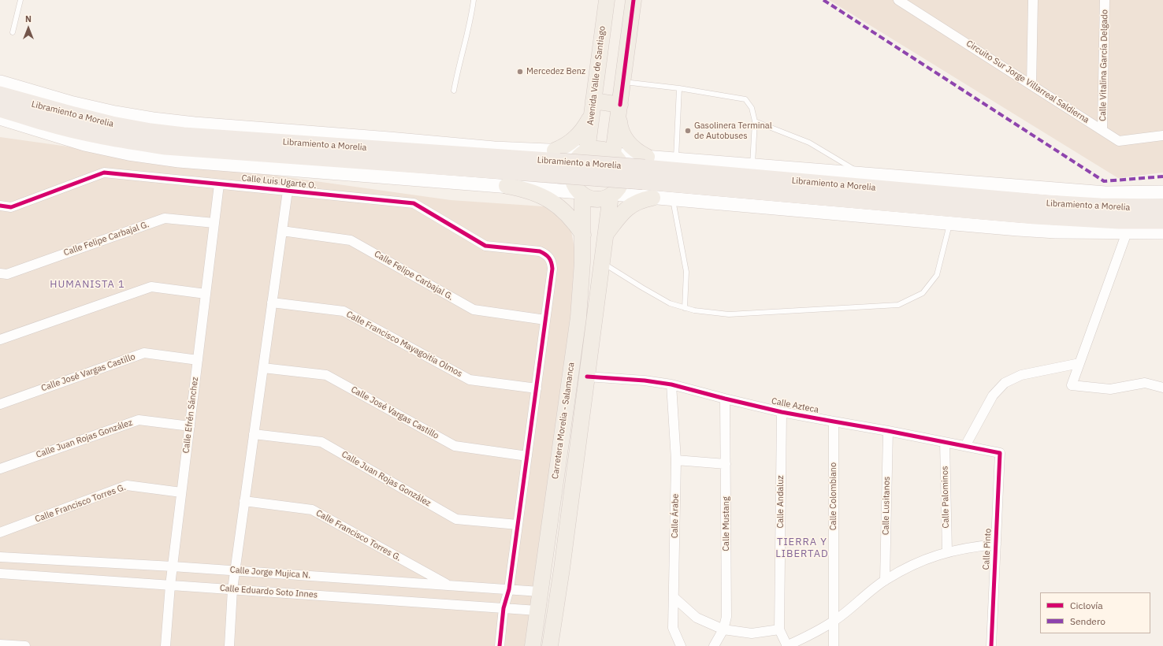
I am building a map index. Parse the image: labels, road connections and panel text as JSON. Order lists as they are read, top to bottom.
{
  "streets": {
    "highway": ["Libramiento a Morelia"],
    "main road": ["Avenida Valle de Santiago", "Carretera Morelia - Salamanca"],
    "street": [
      "Calle Vitalina García Delgado",
      "Circuito Sur Jorge Villarreal Saldierna",
      "Calle Luis Ugarte O.",
      "Calle Felipe Carbajal G.",
      "Calle Francisco Mayagoitia Olmos",
      "Calle José Vargas Castillo",
      "Calle Azteca",
      "Calle Efrén Sánchez",
      "Calle Juan Rojas González",
      "Calle Colombiano",
      "Calle Palominos",
      "Calle Andaluz",
      "Calle Francisco Torres G.",
      "Calle Lusitanos",
      "Calle Árabe",
      "Calle Mustang",
      "Calle Pinto",
      "Calle Jorge Mujica N.",
      "Calle Eduardo Soto Innes"
    ]
  },
  "crossings": [
    ["Calle Vitalina García Delgado", "Circuito Sur Jorge Villarreal Saldierna"],
    ["Avenida Valle de Santiago", "Carretera Morelia - Salamanca"],
    ["Calle Luis Ugarte O.", "Calle Felipe Carbajal G."],
    ["Calle Luis Ugarte O.", "Calle Efrén Sánchez"],
    ["Calle Felipe Carbajal G.", "Calle Efrén Sánchez"],
    ["Calle José Vargas Castillo", "Calle Efrén Sánchez"],
    ["Calle Azteca", "Carretera Morelia - Salamanca"],
    ["Calle Azteca", "Calle Colombiano"],
    ["Calle Azteca", "Calle Palominos"],
    ["Calle Azteca", "Calle Andaluz"],
    ["Calle Azteca", "Calle Lusitanos"],
    ["Calle Azteca", "Calle Árabe"],
    ["Calle Azteca", "Calle Mustang"],
    ["Calle Azteca", "Calle Pinto"],
    ["Calle Efrén Sánchez", "Calle Juan Rojas González"],
    ["Calle Efrén Sánchez", "Calle Francisco Torres G."],
    ["Calle Efrén Sánchez", "Calle Jorge Mujica N."],
    ["Calle Efrén Sánchez", "Calle Eduardo Soto Innes"],
    ["Carretera Morelia - Salamanca", "Calle Jorge Mujica N."],
    ["Carretera Morelia - Salamanca", "Calle Eduardo Soto Innes"],
    ["Calle Francisco Torres G.", "Calle Jorge Mujica N."]
  ],
  "districts": ["HUMANISTA 1", "TIERRA Y LIBERTAD"],
  "places": ["Mercedez Benz", "Gasolinera Terminal de Autobuses"],
  "legend": ["Ciclovía", "Sendero"],
  "north": "top"
}
